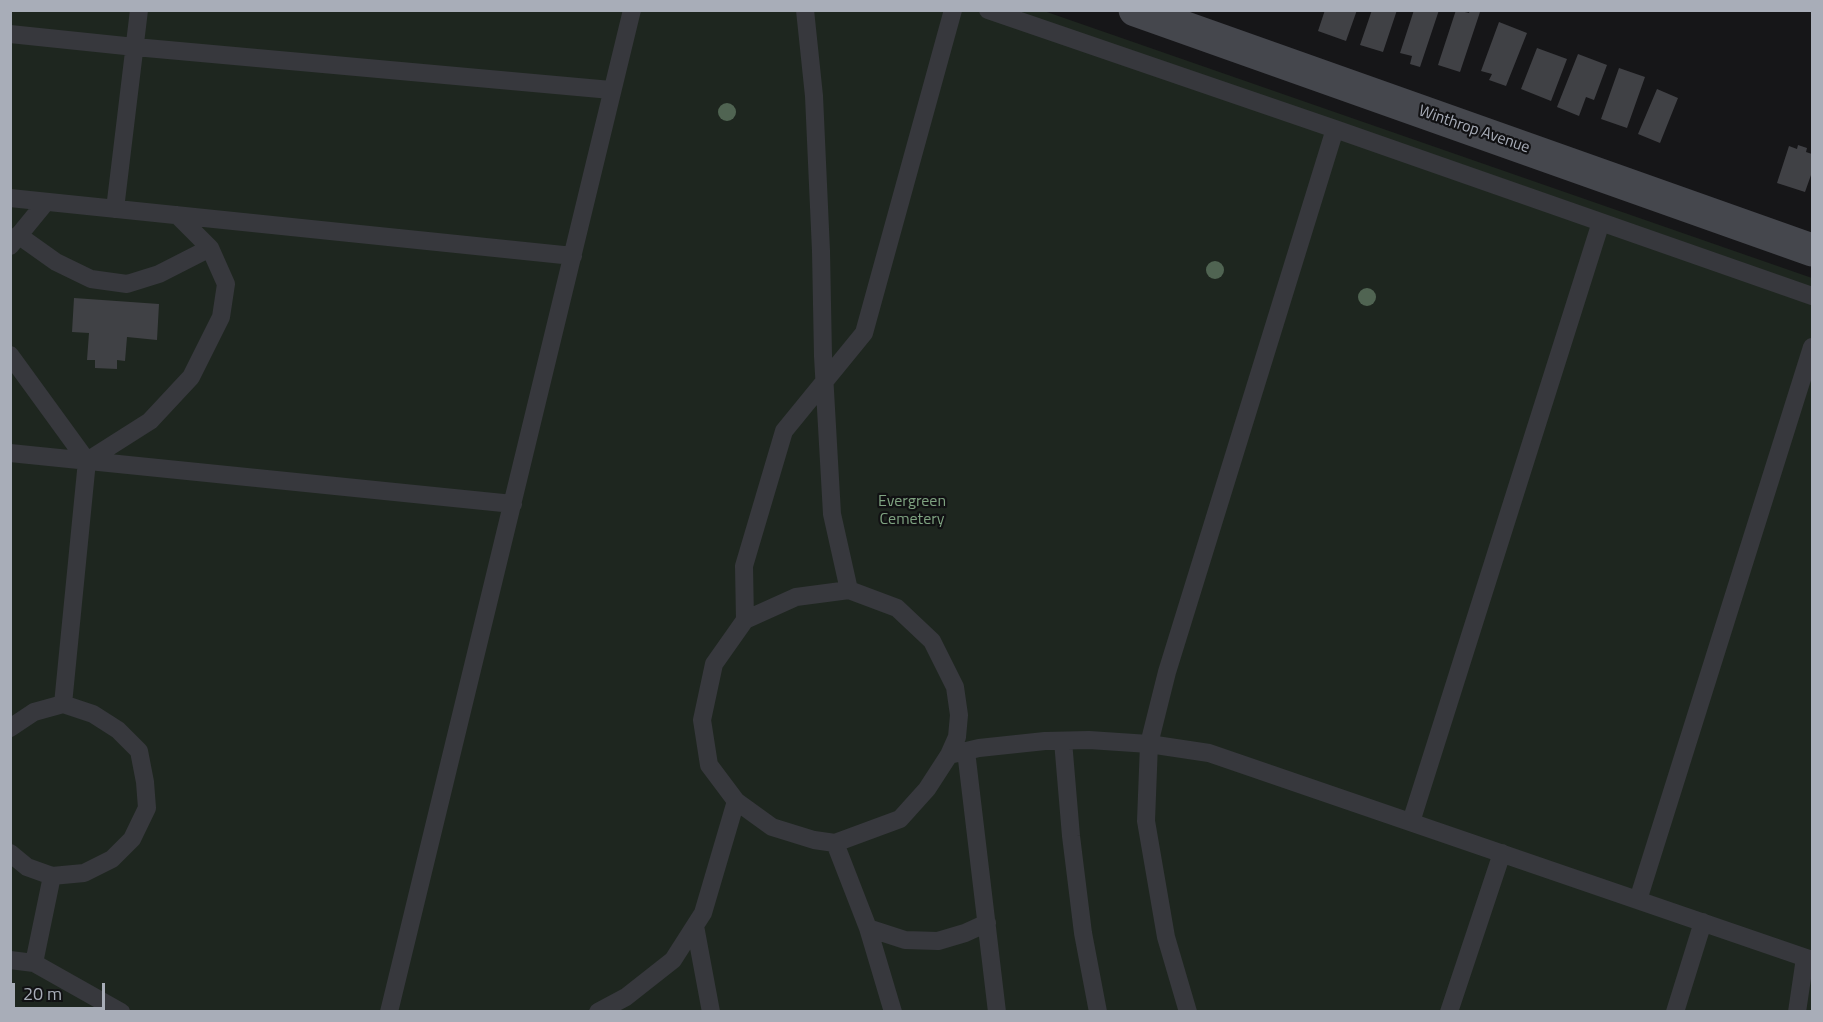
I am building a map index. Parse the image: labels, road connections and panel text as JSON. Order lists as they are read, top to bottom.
{
  "streets": {
    "main road": ["Winthrop Avenue"]
  },
  "parks": ["Evergreen Cemetery"],
  "scale_bar": "20 m"
}
